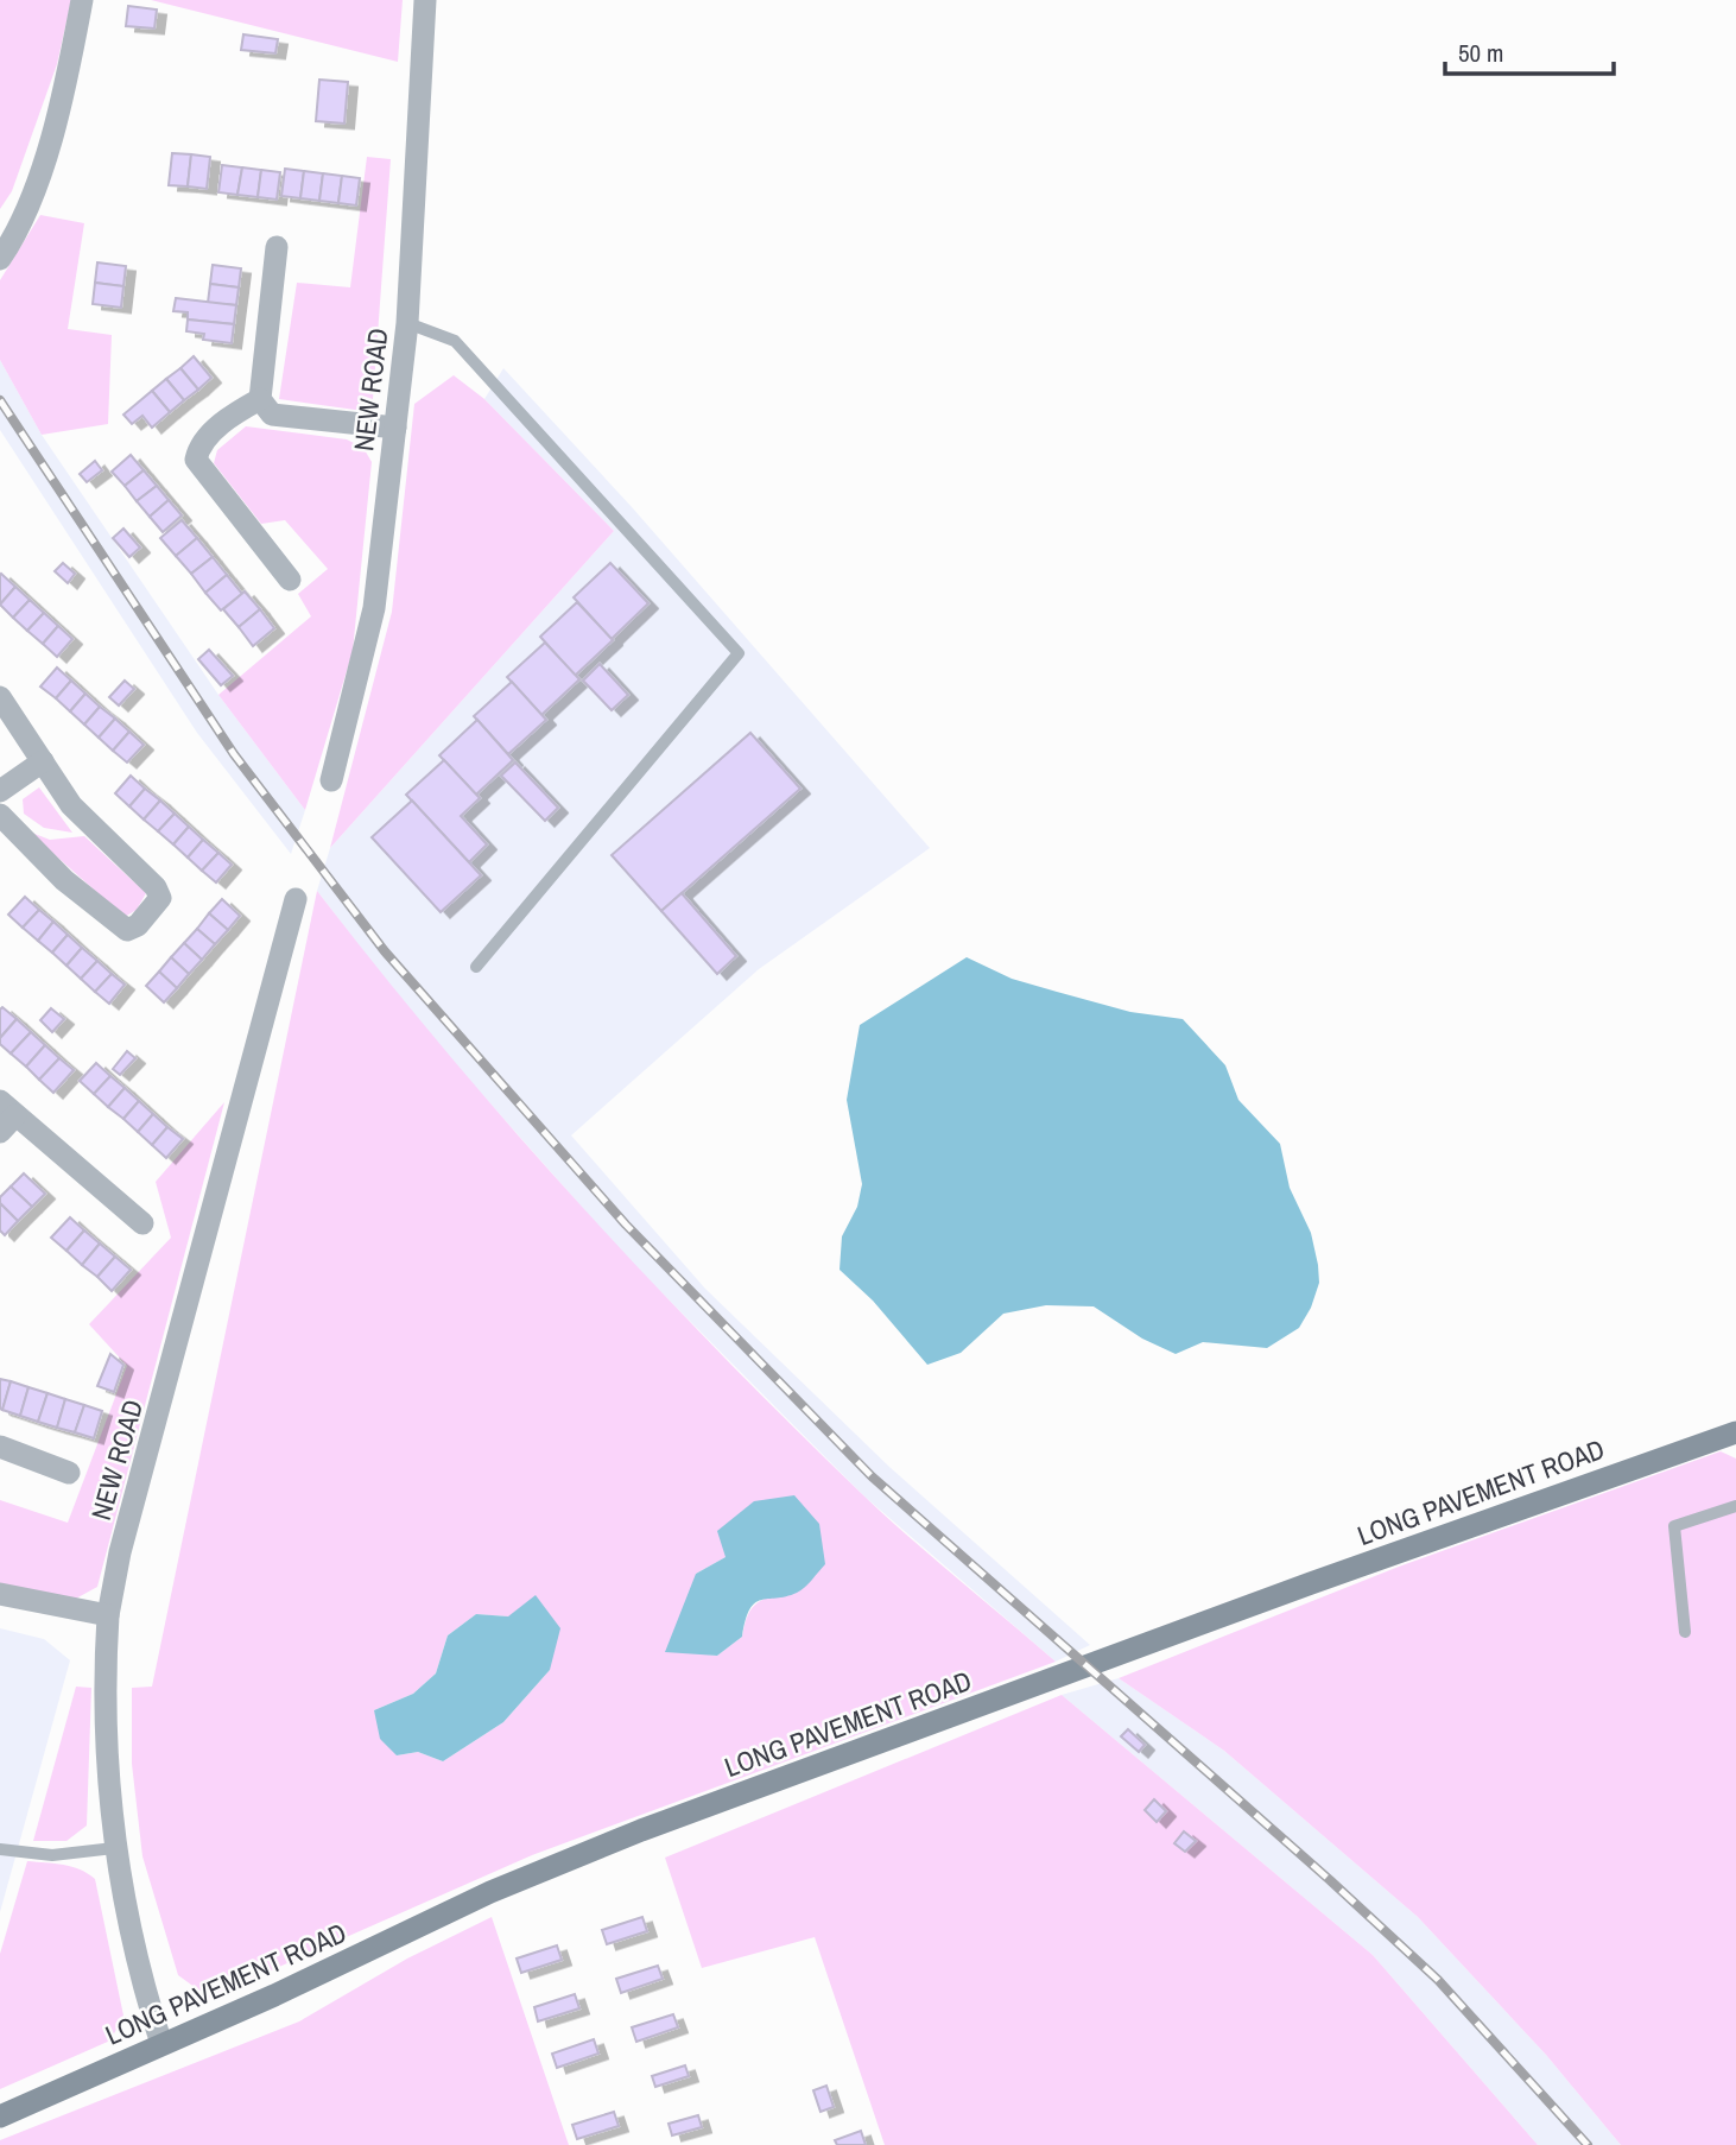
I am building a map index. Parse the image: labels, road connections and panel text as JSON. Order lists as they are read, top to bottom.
{
  "streets": {
    "main road": ["LONG PAVEMENT ROAD"],
    "street": ["NEW ROAD"]
  },
  "crossings": [
    ["NEW ROAD", "LONG PAVEMENT ROAD"]
  ],
  "scale_bar": "50 m"
}
